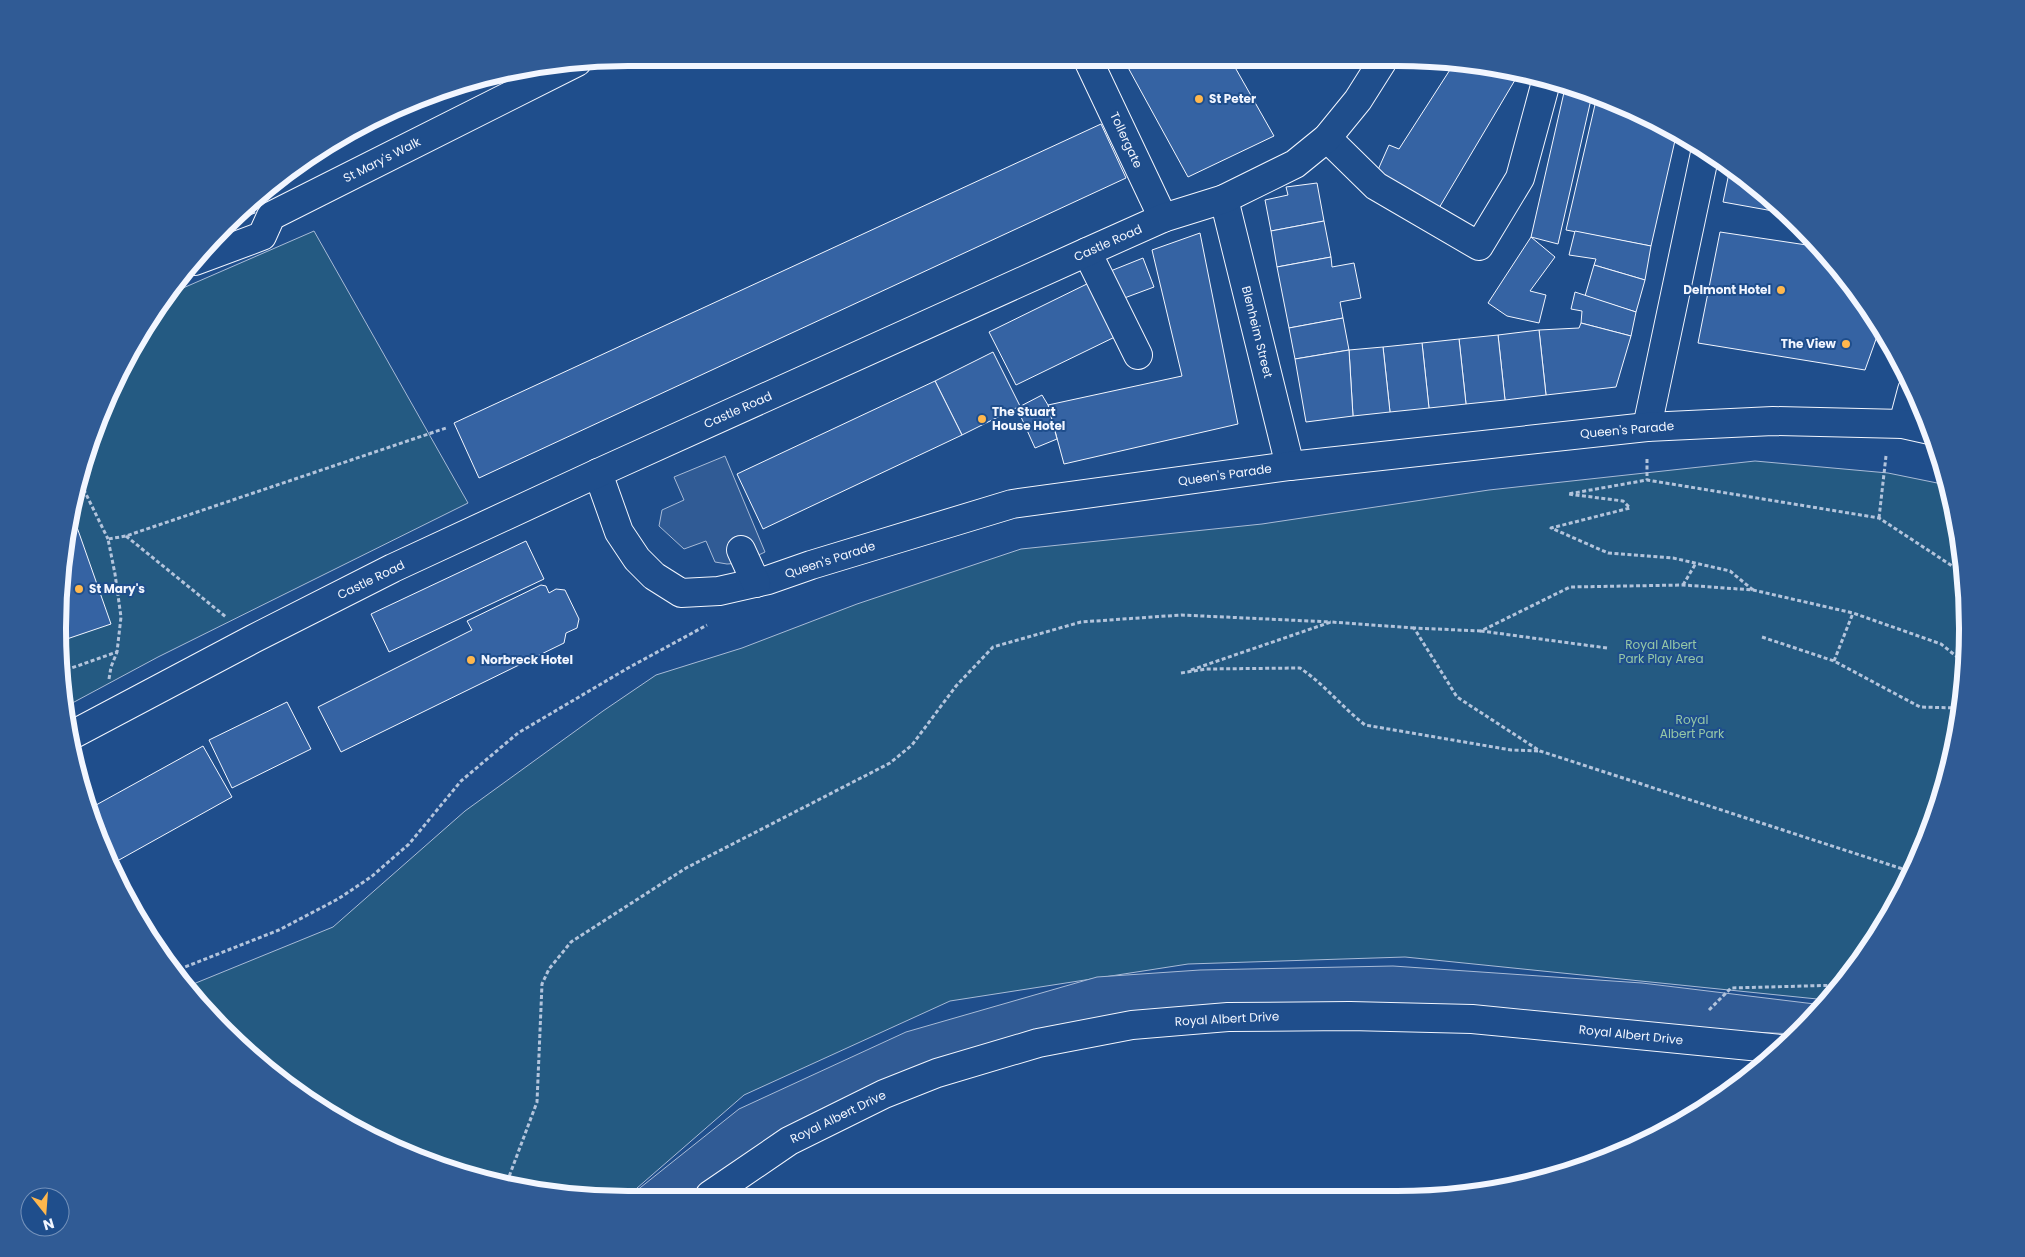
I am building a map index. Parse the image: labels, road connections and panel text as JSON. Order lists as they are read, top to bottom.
{
  "streets": {
    "street": [
      "Tollergate",
      "St Mary's Walk",
      "Castle Road",
      "Blenheim Street",
      "Queen's Parade",
      "Royal Albert Drive"
    ]
  },
  "crossings": [
    ["Tollergate", "Castle Road"],
    ["Castle Road", "Blenheim Street"],
    ["Castle Road", "Queen's Parade"],
    ["Blenheim Street", "Queen's Parade"]
  ],
  "parks": ["Royal Albert Park Play Area", "Royal Albert Park"],
  "places": [
    "St Peter",
    "Delmont Hotel",
    "The View",
    "The Stuart House Hotel",
    "St Mary's",
    "Norbreck Hotel"
  ],
  "north": "bottom"
}
